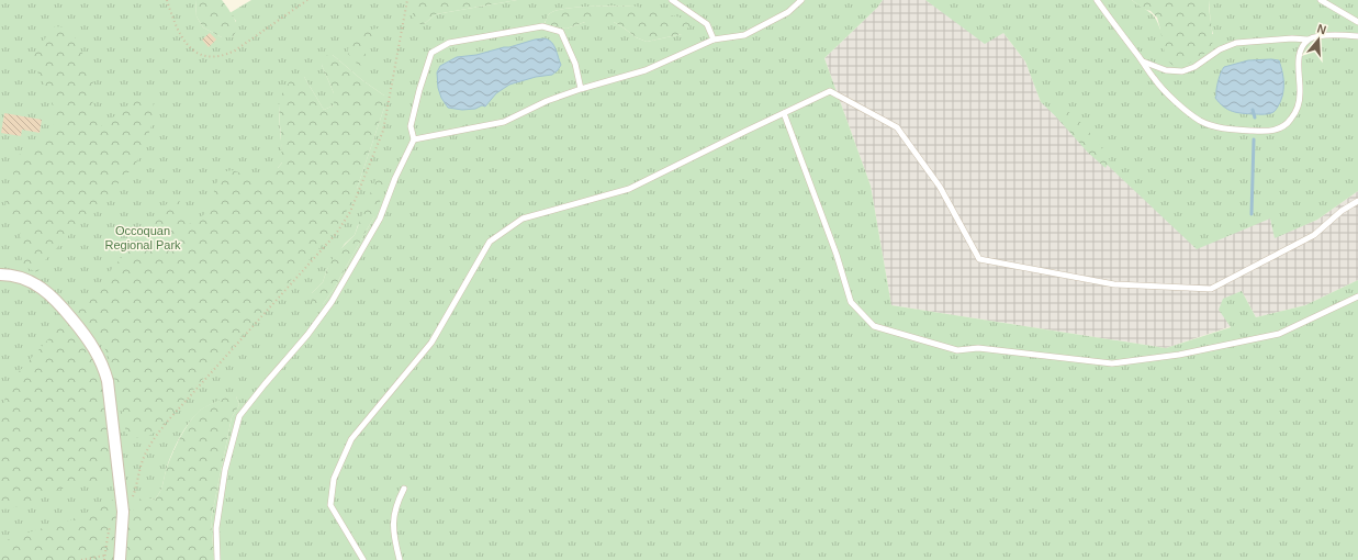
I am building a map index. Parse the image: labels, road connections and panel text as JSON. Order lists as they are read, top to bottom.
{
  "parks": ["Occoquan Regional Park"],
  "north": "top"
}
